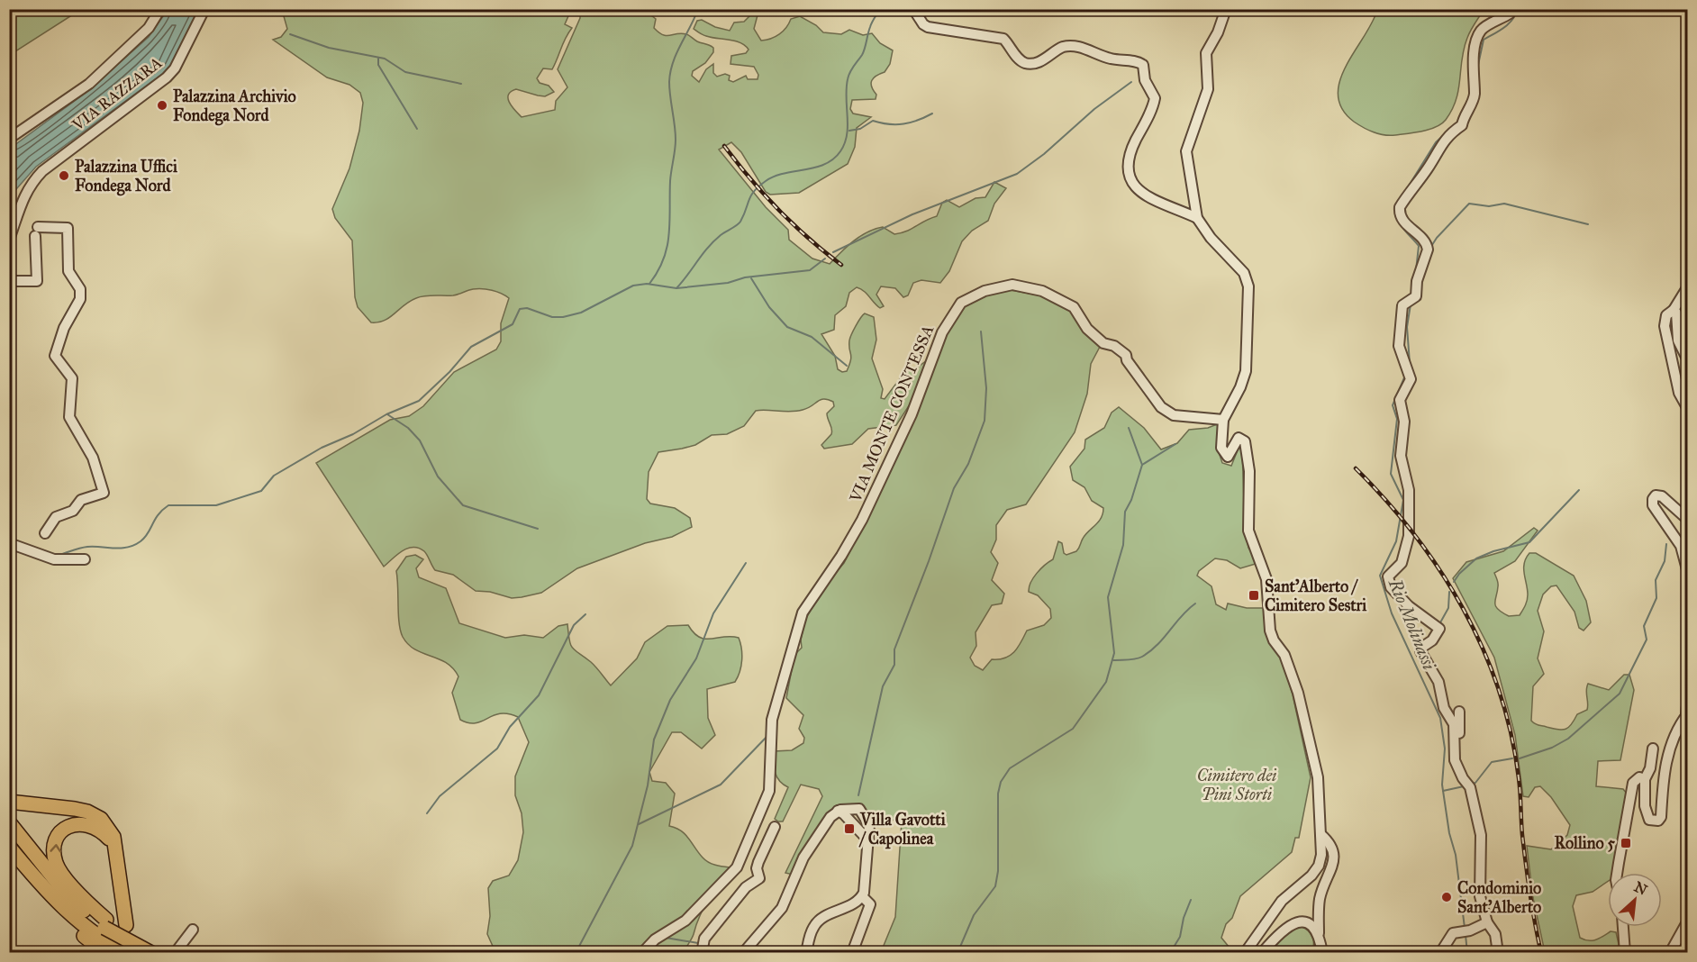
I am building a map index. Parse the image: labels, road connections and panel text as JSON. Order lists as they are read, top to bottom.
{
  "streets": {
    "street": ["VIA RAZZARA", "VIA MONTE CONTESSA"]
  },
  "water": ["Rio Molinassi"],
  "parks": ["Cimitero dei Pini Storti"],
  "places": {
    "other": ["Palazzina Archivio Fondega Nord", "Palazzina Uffici Fondega Nord", "Condominio Sant'Alberto"],
    "transit": ["Sant'Alberto / Cimitero Sestri", "Villa Gavotti / Capolinea", "Rollino 5"]
  },
  "north": "top right"
}
